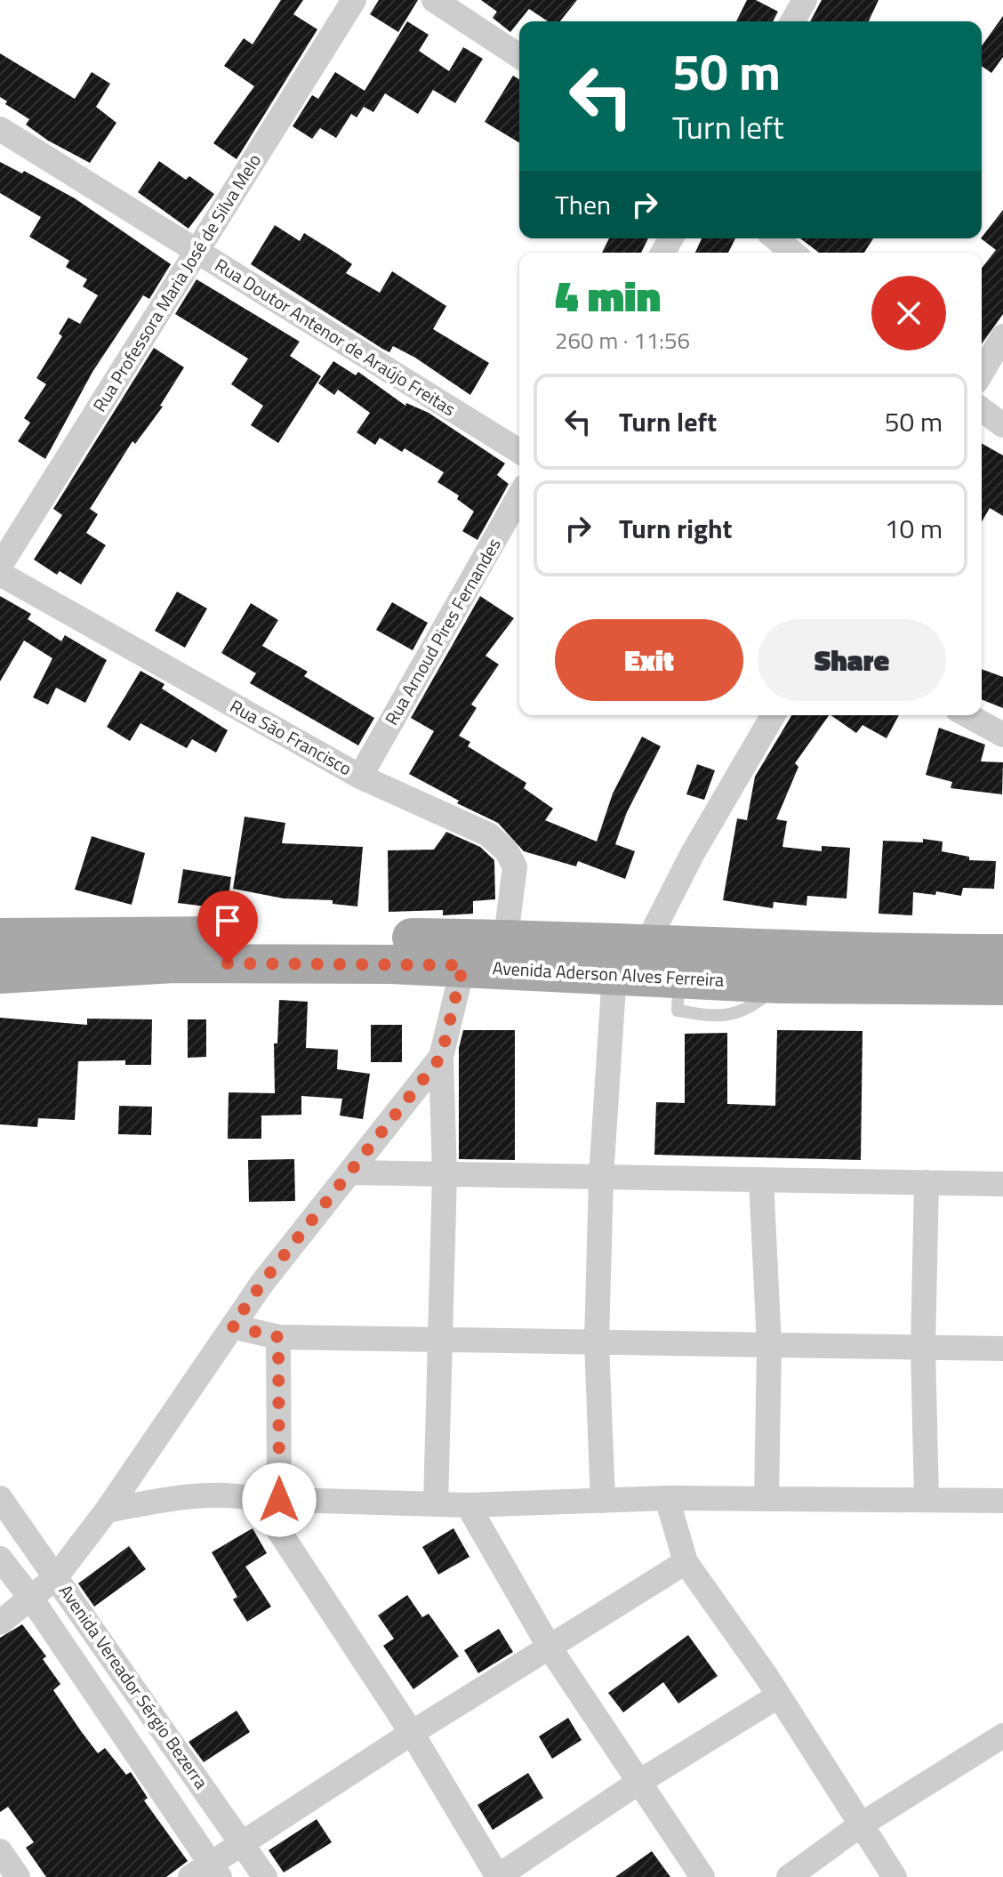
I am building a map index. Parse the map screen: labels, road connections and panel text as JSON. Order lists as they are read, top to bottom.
{
  "streets": {
    "main road": ["Avenida Aderson Alves Ferreira"],
    "street": [
      "Rua Professora Maria José de Silva Melo",
      "Rua Doutor Antenor de Araújo Freitas",
      "Rua Arnoud Pires Fernandes",
      "Rua São Francisco",
      "Avenida Vereador Sérgio Bezerra"
    ]
  },
  "crossings": [
    ["Rua Professora Maria José de Silva Melo", "Rua Doutor Antenor de Araújo Freitas"],
    ["Rua Arnoud Pires Fernandes", "Rua São Francisco"],
    ["Rua São Francisco", "Avenida Aderson Alves Ferreira"]
  ],
  "page": {
    "turn": ["50 m", "Turn left"],
    "then": "Then",
    "heading": ["4 min", "260 m · 11:56"],
    "list": [
      {
        "name": "Turn left",
        "value": "50 m"
      },
      {
        "name": "Turn right",
        "value": "10 m"
      }
    ],
    "buttons": ["Exit", "Share"]
  }
}
